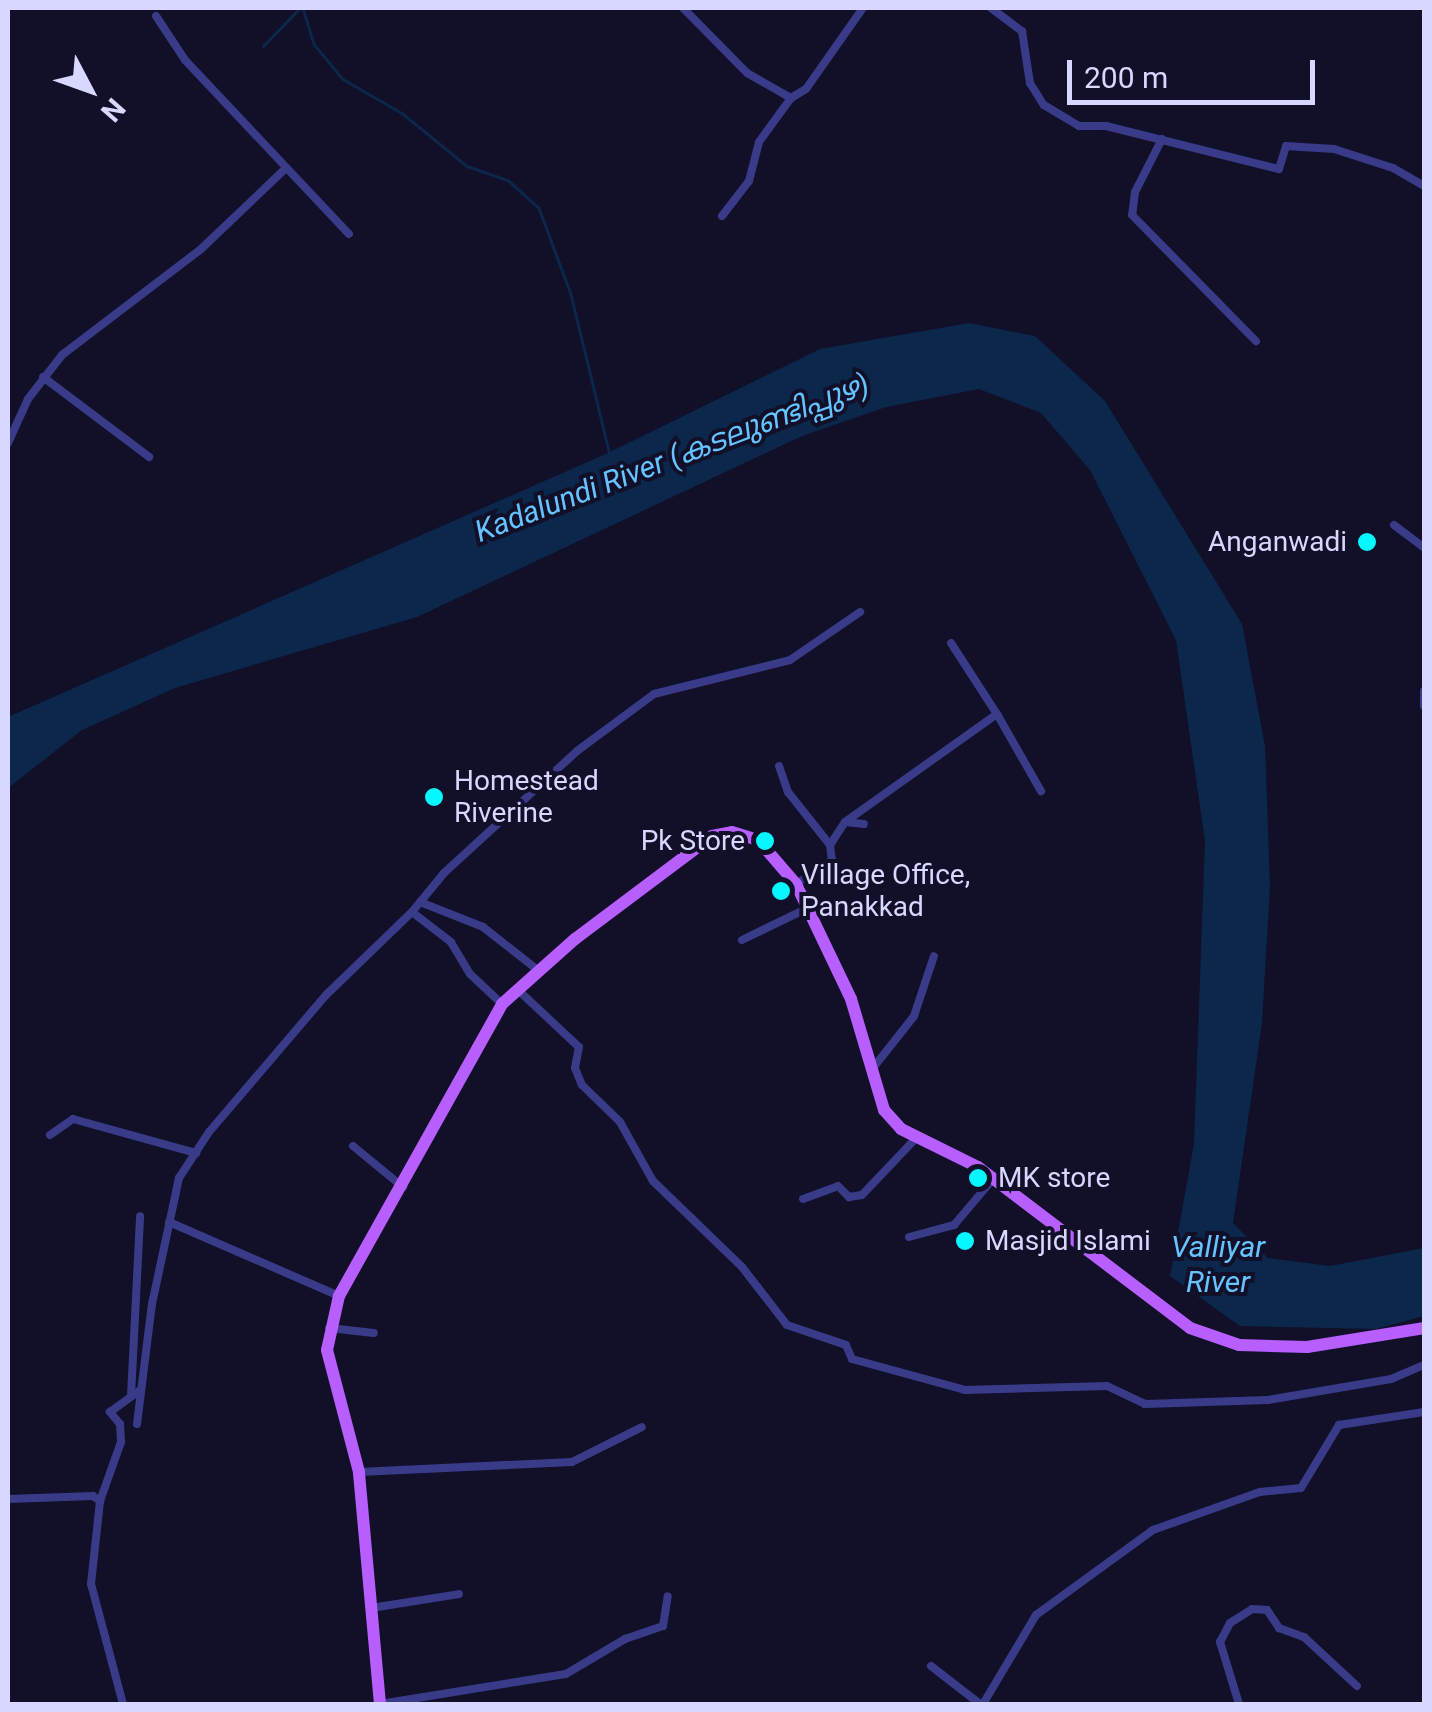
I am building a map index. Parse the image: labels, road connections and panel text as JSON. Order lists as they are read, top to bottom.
{
  "water": ["Kadalundi River (കടലുണ്ടിപ്പുഴ)", "Valliyar River"],
  "places": [
    "Anganwadi",
    "Homestead Riverine",
    "Pk Store",
    "Village Office, Panakkad",
    "MK store",
    "Masjid Islami"
  ],
  "scale_bar": "200 m",
  "north": "bottom right"
}
